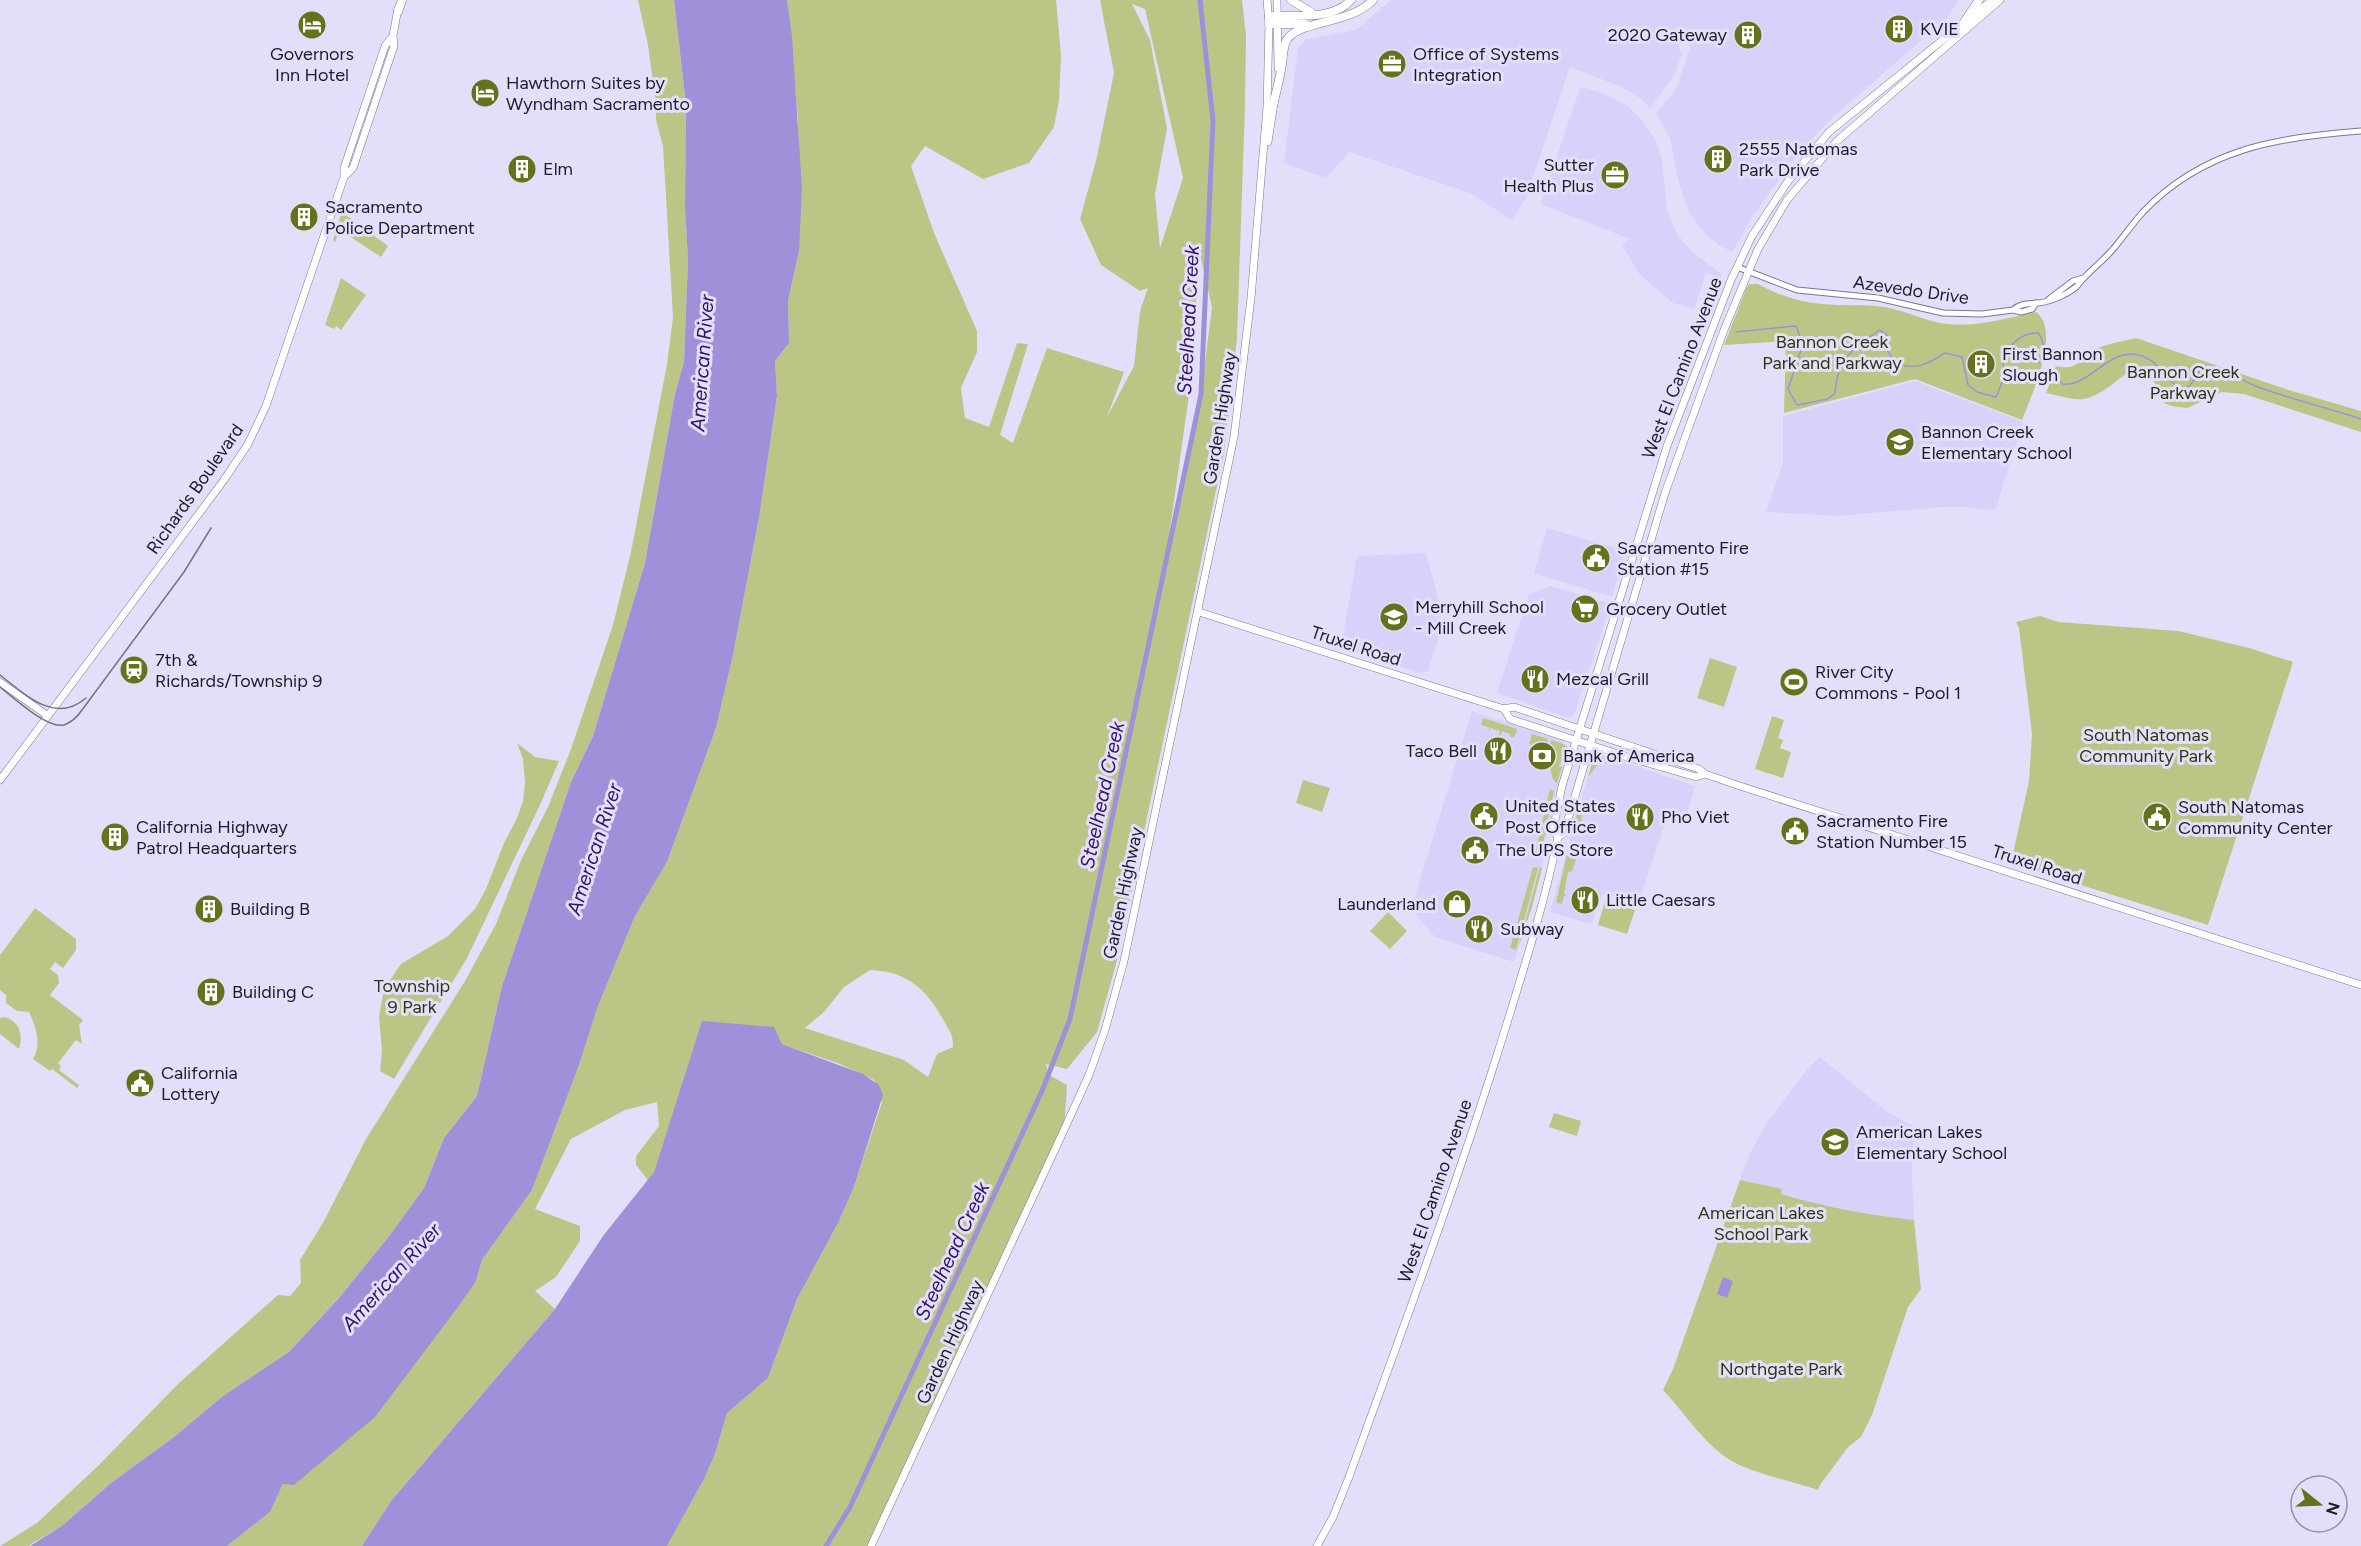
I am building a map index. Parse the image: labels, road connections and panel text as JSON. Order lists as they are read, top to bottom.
{
  "streets": {
    "main road": [
      "West El Camino Avenue",
      "Garden Highway",
      "Richards Boulevard",
      "Truxel Road"
    ],
    "street": ["Azevedo Drive"]
  },
  "crossings": [
    ["Azevedo Drive", "West El Camino Avenue"],
    ["West El Camino Avenue", "Truxel Road"],
    ["Garden Highway", "Truxel Road"]
  ],
  "water": ["Steelhead Creek", "American River"],
  "parks": [
    "Bannon Creek Park and Parkway",
    "Bannon Creek Parkway",
    "South Natomas Community Park",
    "Township 9 Park",
    "American Lakes School Park",
    "Northgate Park"
  ],
  "places": {
    "hotel": ["Governors Inn Hotel", "Hawthorn Suites by Wyndham Sacramento"],
    "building": [
      "KVIE",
      "2020 Gateway",
      "2555 Natomas Park Drive",
      "Elm",
      "Sacramento Police Department",
      "First Bannon Slough",
      "California Highway Patrol Headquarters",
      "Building B",
      "Building C"
    ],
    "office": ["Office of Systems Integration", "Sutter Health Plus"],
    "school or university": ["Bannon Creek Elementary School", "Merryhill School - Mill Creek", "American Lakes Elementary School"],
    "public building": [
      "Sacramento Fire Station #15",
      "United States Post Office",
      "South Natomas Community Center",
      "Sacramento Fire Station Number 15",
      "The UPS Store",
      "California Lottery"
    ],
    "supermarket": ["Grocery Outlet"],
    "station": ["7th & Richards/Township 9"],
    "restaurant": [
      "Mezcal Grill",
      "Taco Bell",
      "Pho Viet",
      "Little Caesars",
      "Subway"
    ],
    "sports": ["River City Commons - Pool 1"],
    "bank": ["Bank of America"],
    "shop": ["Launderland"]
  },
  "north": "right"
}
